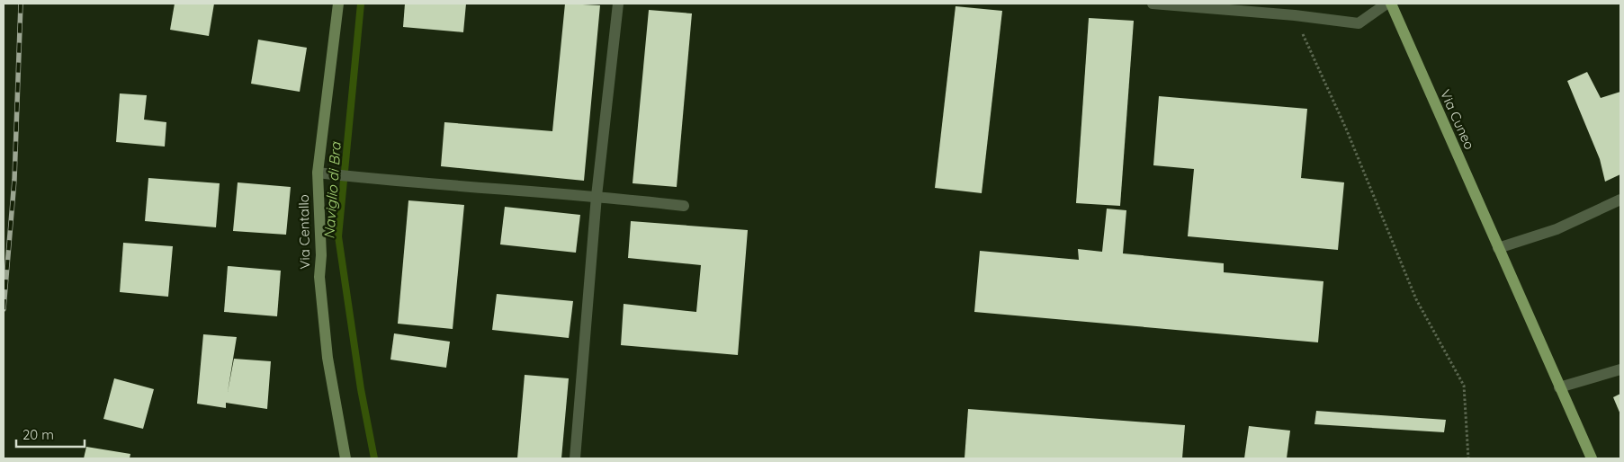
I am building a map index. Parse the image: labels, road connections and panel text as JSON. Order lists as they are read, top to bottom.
{
  "streets": {
    "main road": ["Via Cuneo", "Via Centallo"]
  },
  "water": ["Naviglio di Bra"],
  "scale_bar": "20 m"
}
